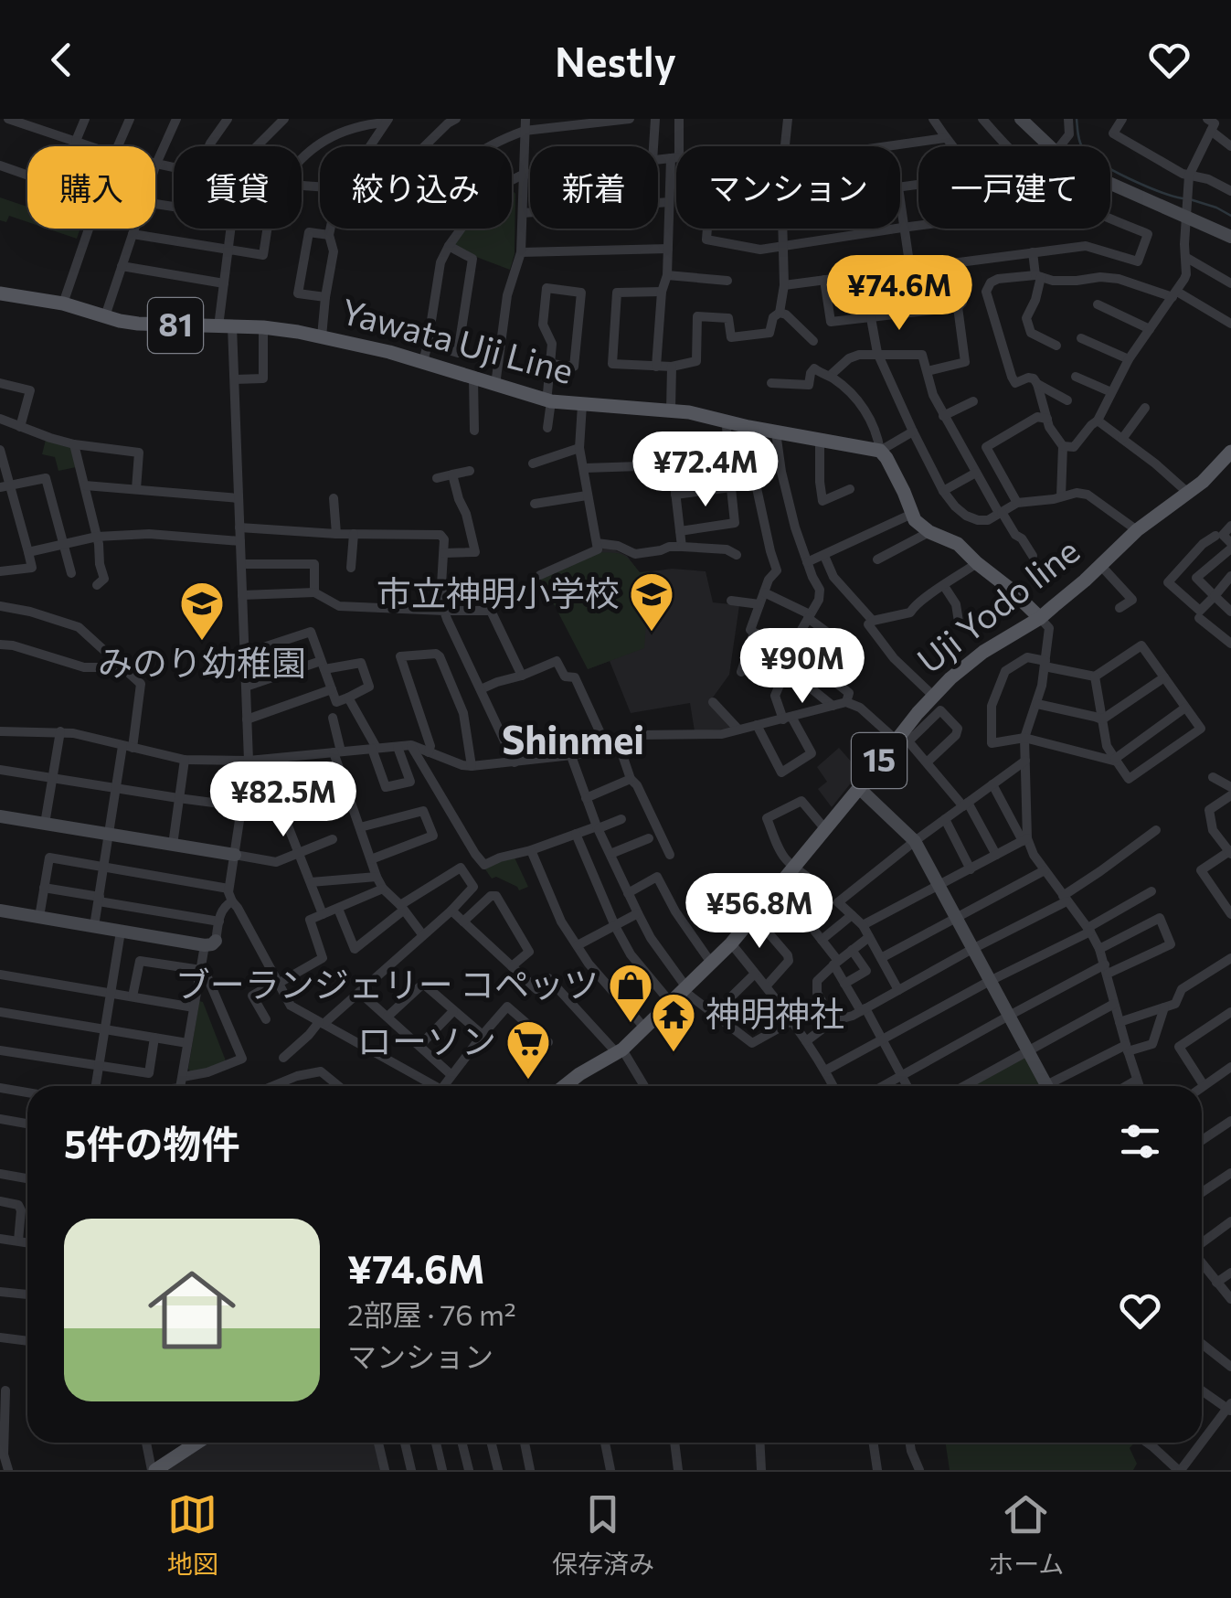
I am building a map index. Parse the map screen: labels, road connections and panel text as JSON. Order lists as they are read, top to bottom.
{
  "streets": {
    "main road": [
      "81",
      "Yawata Uji Line",
      "Uji Yodo line",
      "15"
    ]
  },
  "districts": ["Shinmei"],
  "places": {
    "school or university": ["市立神明小学校", "みのり幼稚園"],
    "shop": ["ブーランジェリー コペッツ"],
    "temple": ["神明神社"],
    "supermarket": ["ローソン"]
  },
  "page": {
    "header": "Nestly",
    "chip": [
      "購入",
      "賃貸",
      "絞り込み",
      "新着",
      "マンション",
      "一戸建て"
    ],
    "price": [
      "¥74.6M",
      "¥72.4M",
      "¥90M",
      "¥82.5M",
      "¥56.8M"
    ],
    "heading": "5件の物件",
    "list": [
      {
        "name": "¥74.6M",
        "note": "2部屋 · 76 m² · マンション"
      }
    ],
    "tabs": ["地図", "保存済み", "ホーム"]
  }
}
